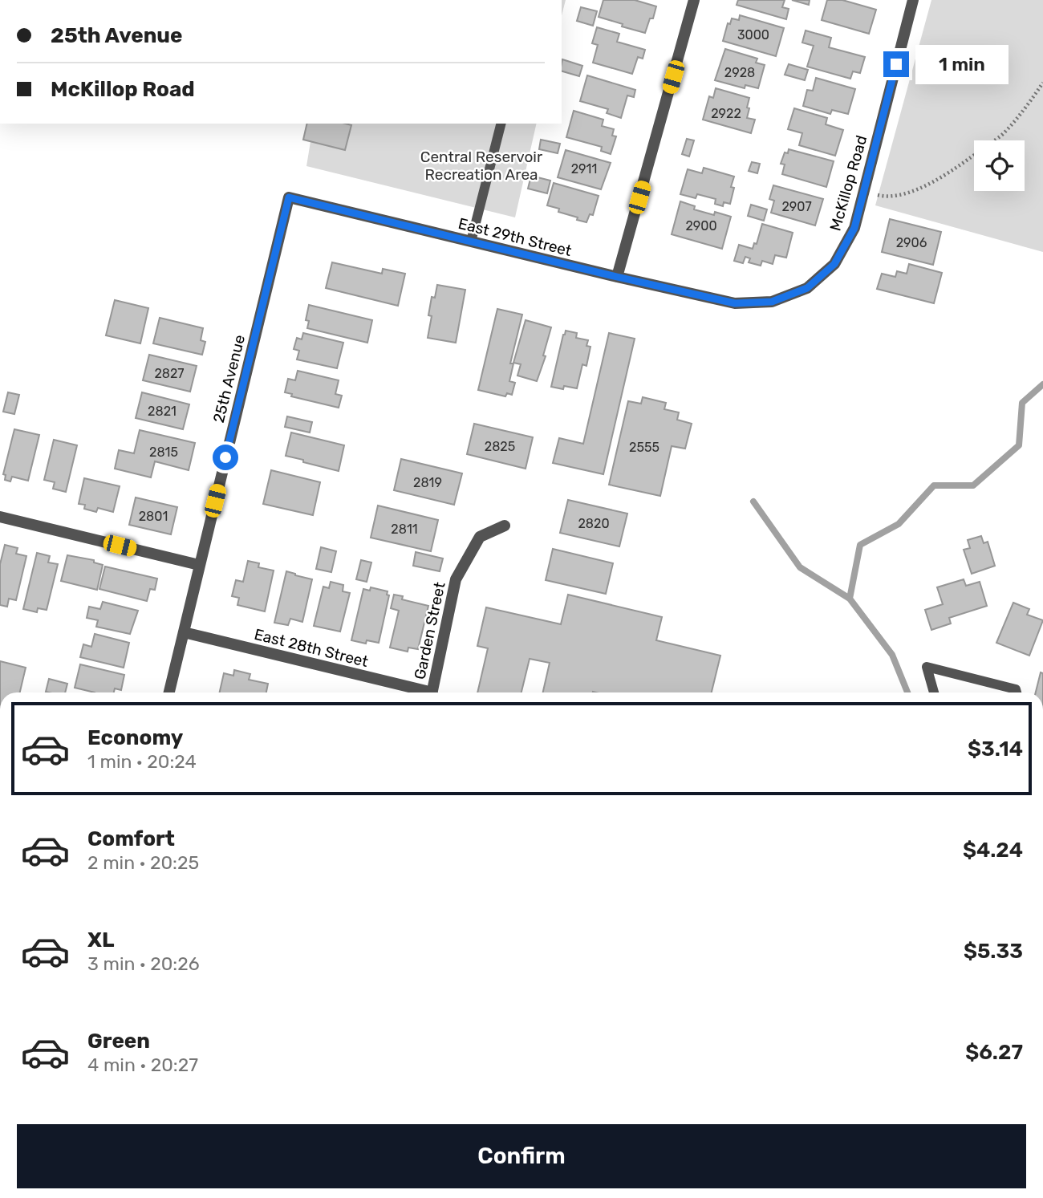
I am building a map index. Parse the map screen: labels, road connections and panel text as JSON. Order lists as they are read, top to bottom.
{
  "streets": {
    "street": [
      "McKillop Road",
      "East 29th Street",
      "25th Avenue",
      "Garden Street",
      "East 28th Street"
    ]
  },
  "crossings": [
    ["McKillop Road", "East 29th Street"],
    ["East 29th Street", "25th Avenue"],
    ["25th Avenue", "East 28th Street"]
  ],
  "parks": ["Central Reservoir Recreation Area"],
  "house_numbers": [
    "3000",
    "2928",
    "2922",
    "2911",
    "2907",
    "2900",
    "2906",
    "2827",
    "2821",
    "2825",
    "2555",
    "2815",
    "2819",
    "2801",
    "2820",
    "2811"
  ],
  "page": {
    "banner": ["25th Avenue", "McKillop Road"],
    "bubble": "1 min",
    "list": [
      {
        "name": "Economy",
        "note": "1 min · 20:24",
        "value": "$3.14"
      },
      {
        "name": "Comfort",
        "note": "2 min · 20:25",
        "value": "$4.24"
      },
      {
        "name": "XL",
        "note": "3 min · 20:26",
        "value": "$5.33"
      },
      {
        "name": "Green",
        "note": "4 min · 20:27",
        "value": "$6.27"
      }
    ],
    "buttons": "Confirm"
  }
}
